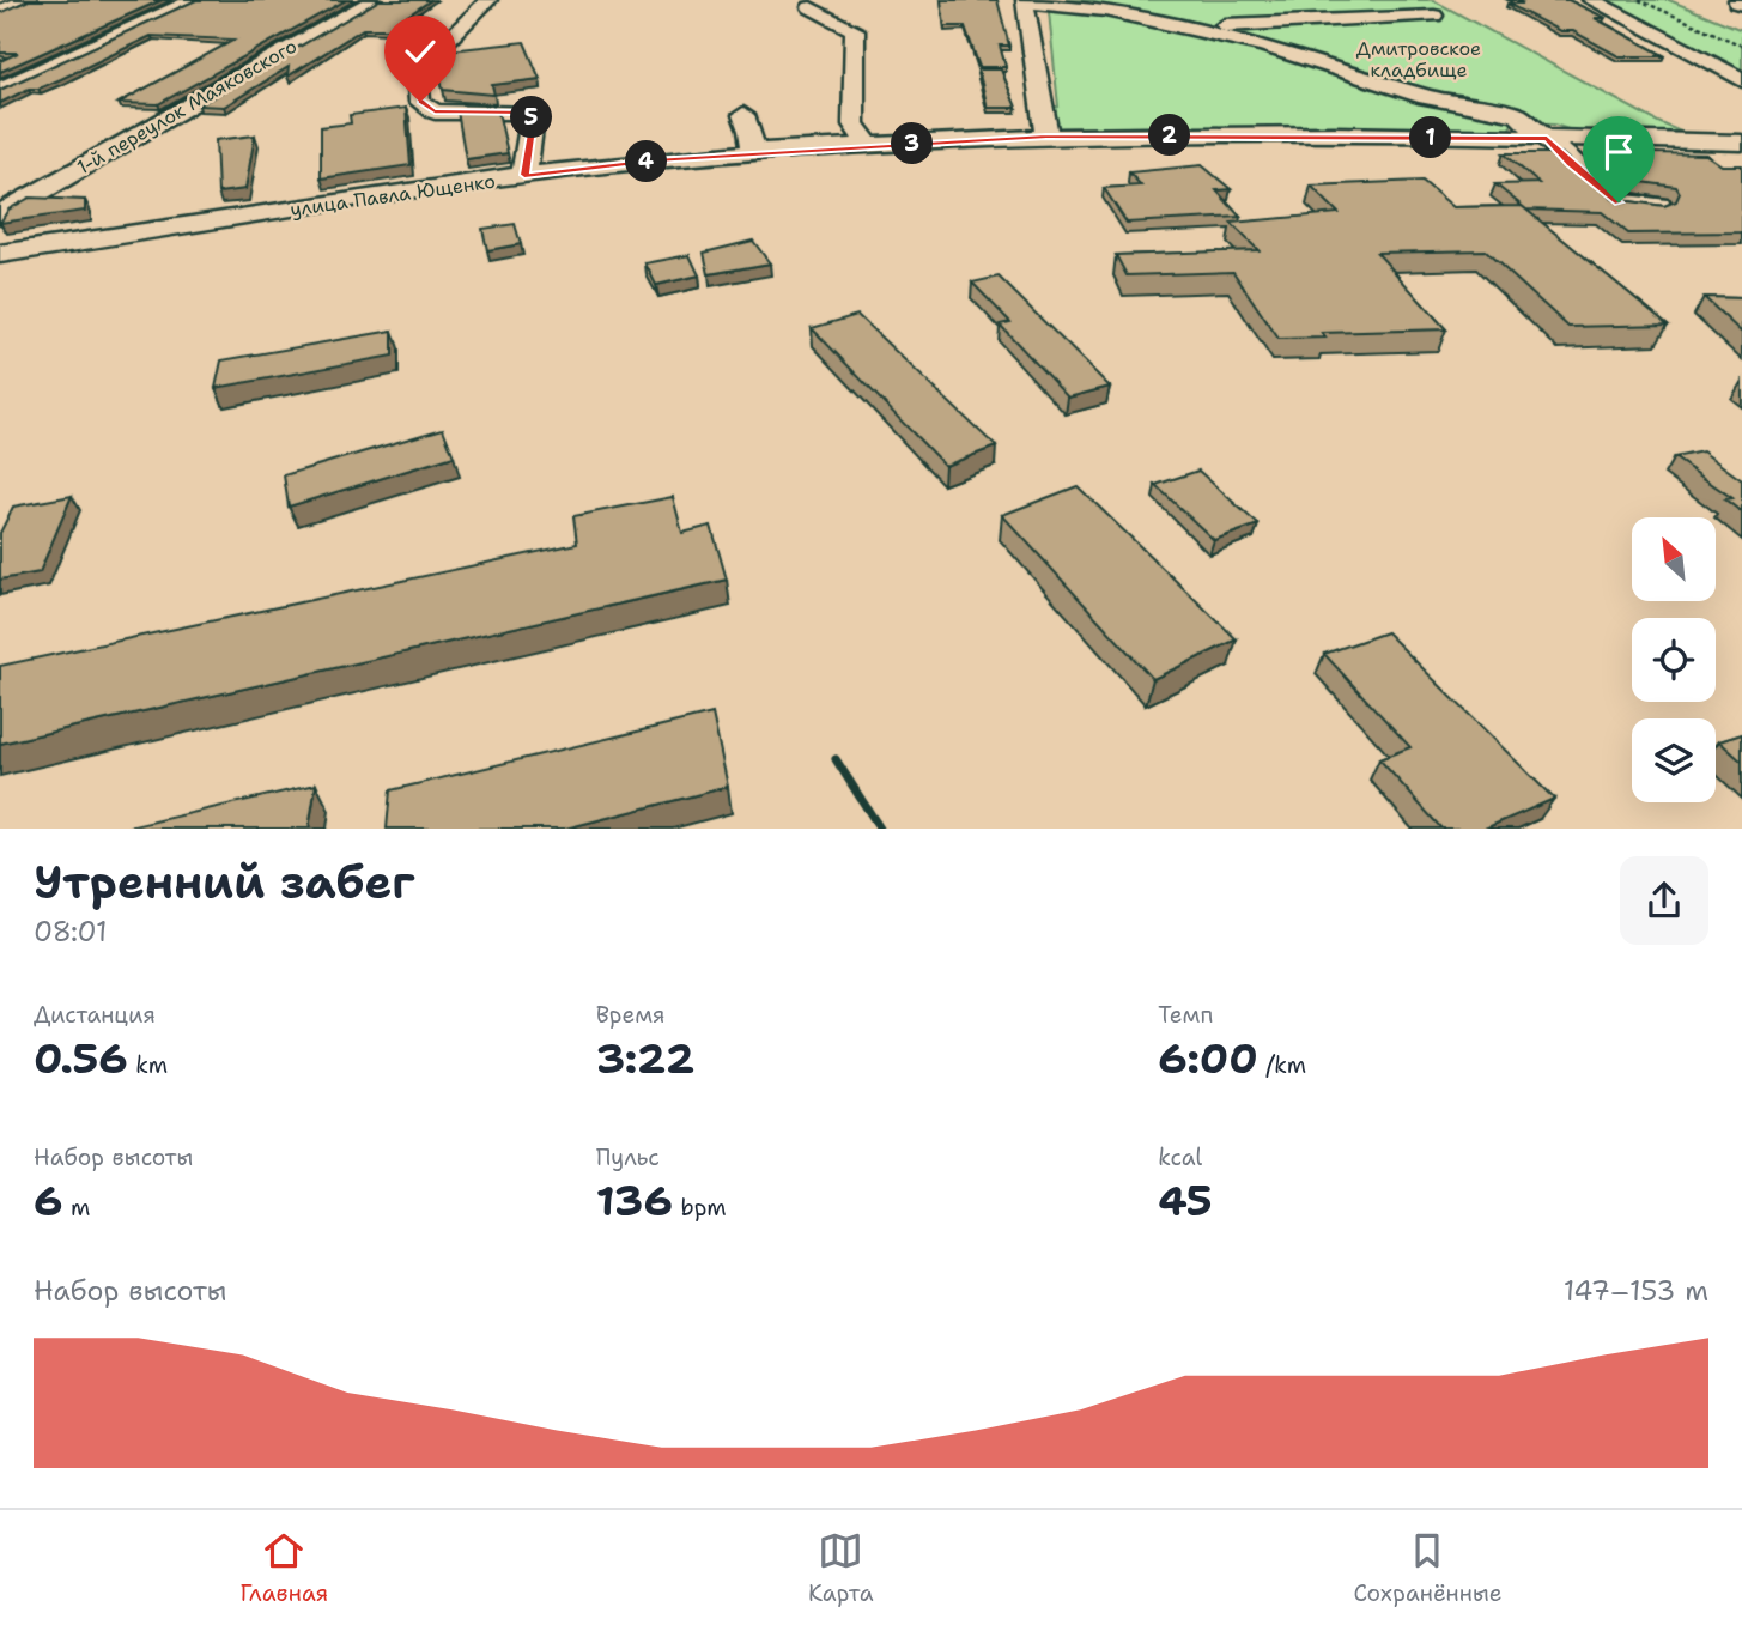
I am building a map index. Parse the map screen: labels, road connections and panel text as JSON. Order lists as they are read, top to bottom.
{
  "streets": {
    "street": ["1-й переулок Маяковского", "улица Павла Ющенко"]
  },
  "parks": ["Дмитровское кладбище"],
  "north": "top left",
  "page": {
    "pins": [
      "5",
      "2",
      "1",
      "3",
      "4"
    ],
    "heading": ["Утренний забег", "08:01"],
    "stats": [
      ["Дистанция", "0.56 km"],
      ["Время", "3:22"],
      ["Темп", "6:00 /km"],
      ["Набор высоты", "6 m"],
      ["Пульс", "136 bpm"],
      ["kcal", "45"]
    ],
    "chart": ["Набор высоты", "147–153 m"],
    "tabs": ["Главная", "Карта", "Сохранённые"]
  }
}
